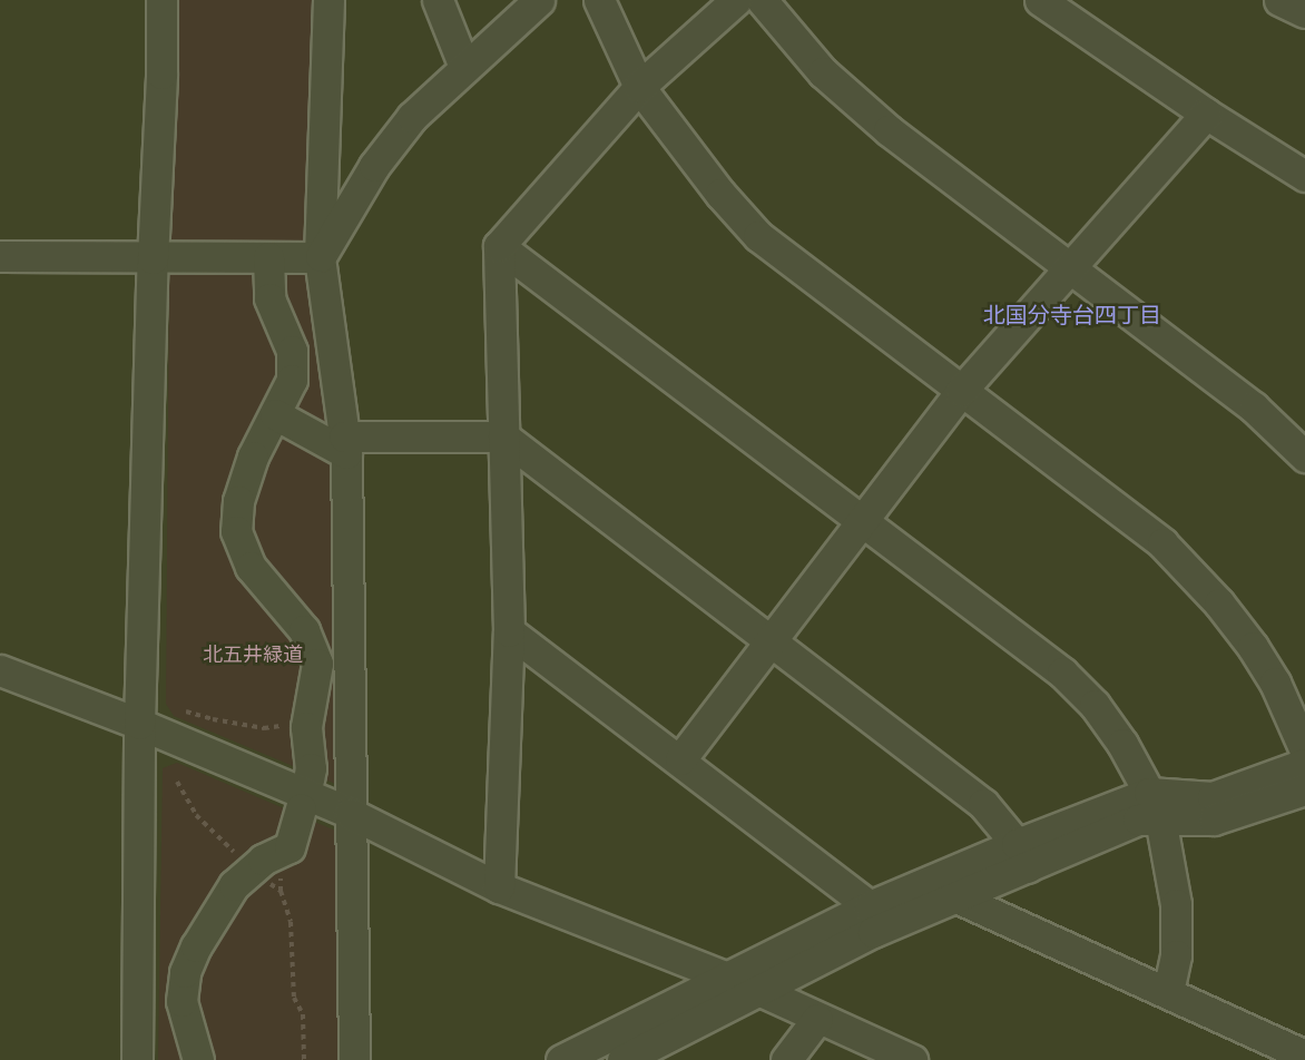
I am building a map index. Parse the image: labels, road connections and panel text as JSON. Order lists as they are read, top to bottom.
{
  "districts": ["北国分寺台四丁目"],
  "parks": ["北五井緑道"]
}
